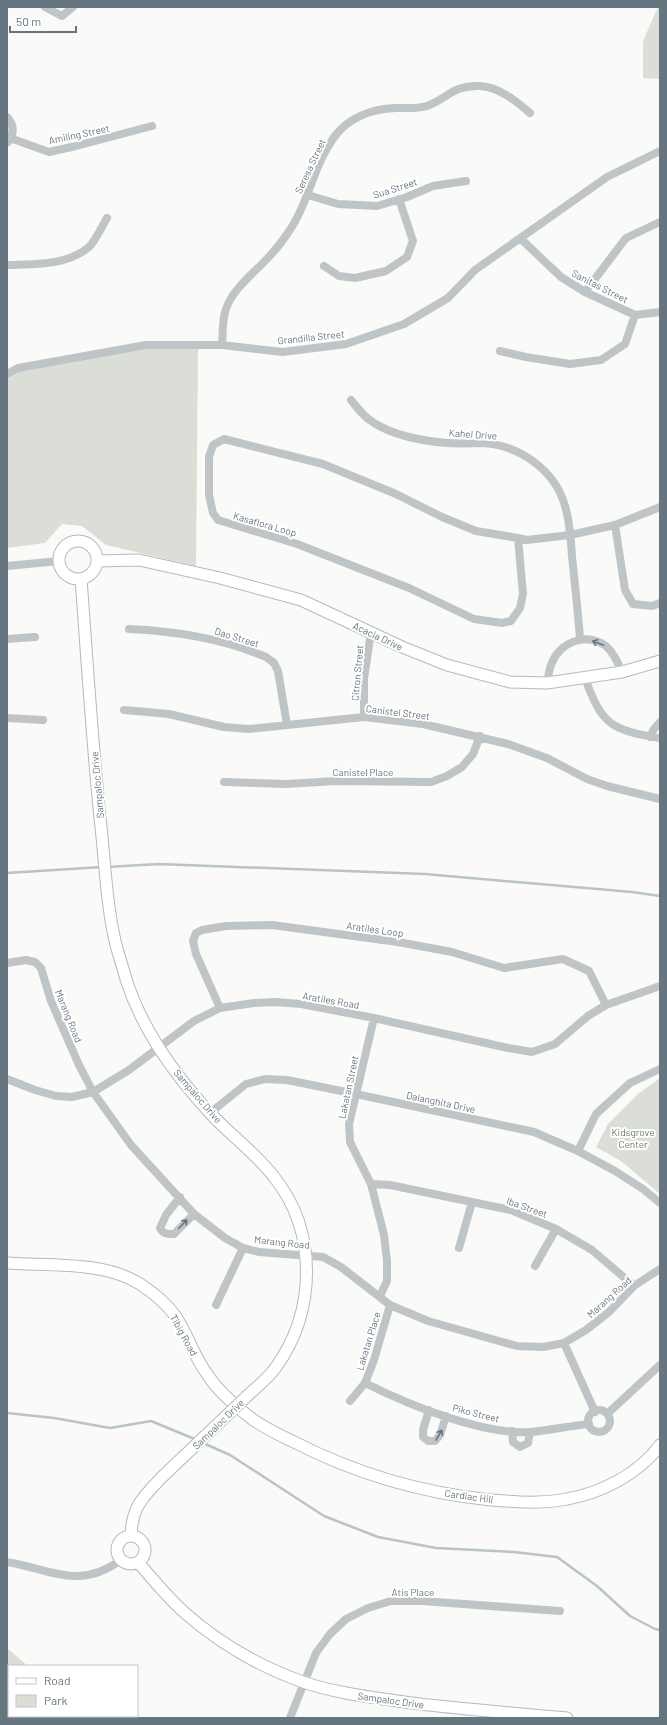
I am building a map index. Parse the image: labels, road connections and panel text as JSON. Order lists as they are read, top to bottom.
{
  "streets": {
    "street": [
      "Amiling Street",
      "Seresa Street",
      "Sua Street",
      "Sanitas Street",
      "Grandilla Street",
      "Kahel Drive",
      "Kasaflora Loop",
      "Acacia Drive",
      "Dao Street",
      "Citron Street",
      "Canistel Street",
      "Canistel Place",
      "Sampaloc Drive",
      "Aratiles Loop",
      "Aratiles Road",
      "Marang Road",
      "Lakatan Street",
      "Dalanghita Drive",
      "Iba Street",
      "Tibig Road",
      "Lakatan Place",
      "Piko Street",
      "Cardiac Hill",
      "Atis Place"
    ]
  },
  "crossings": [
    ["Seresa Street", "Sua Street"],
    ["Seresa Street", "Grandilla Street"],
    ["Sanitas Street", "Grandilla Street"],
    ["Kahel Drive", "Kasaflora Loop"],
    ["Acacia Drive", "Citron Street"],
    ["Acacia Drive", "Sampaloc Drive"],
    ["Dao Street", "Canistel Street"],
    ["Citron Street", "Canistel Street"],
    ["Canistel Street", "Canistel Place"],
    ["Sampaloc Drive", "Aratiles Road"],
    ["Sampaloc Drive", "Marang Road"],
    ["Sampaloc Drive", "Dalanghita Drive"],
    ["Sampaloc Drive", "Atis Place"],
    ["Aratiles Loop", "Aratiles Road"],
    ["Aratiles Road", "Marang Road"],
    ["Aratiles Road", "Lakatan Street"],
    ["Marang Road", "Lakatan Street"],
    ["Marang Road", "Iba Street"],
    ["Marang Road", "Lakatan Place"],
    ["Lakatan Street", "Dalanghita Drive"],
    ["Lakatan Street", "Iba Street"],
    ["Tibig Road", "Cardiac Hill"],
    ["Lakatan Place", "Piko Street"]
  ],
  "parks": ["Kidsgrove Center"],
  "legend": ["Road", "Park"],
  "scale_bar": "50 m"
}
